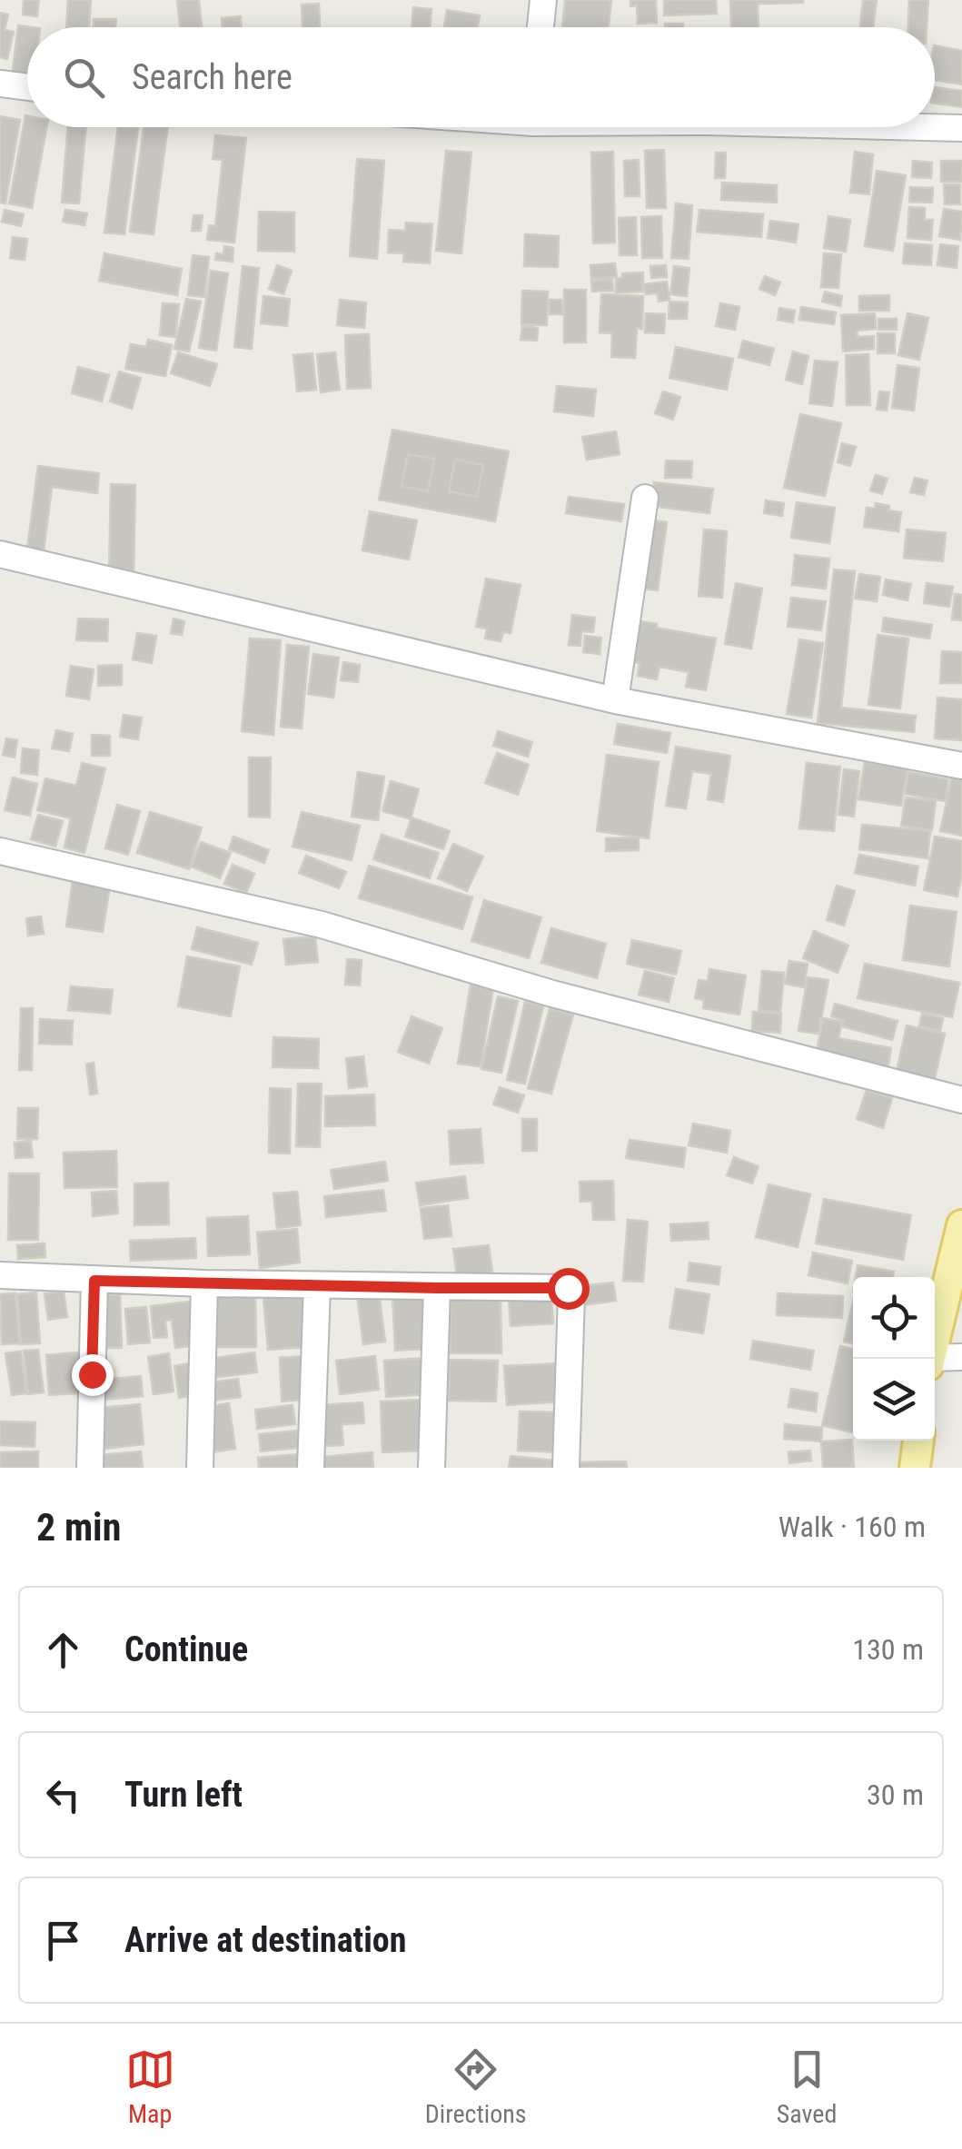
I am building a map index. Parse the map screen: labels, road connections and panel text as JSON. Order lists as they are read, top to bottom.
{
  "page": {
    "search": "Search here",
    "heading": ["2 min", "Walk · 160 m"],
    "list": [
      ["Continue", "130 m"],
      ["Turn left", "30 m"],
      "Arrive at destination"
    ],
    "nav": ["Map", "Directions", "Saved"]
  }
}
